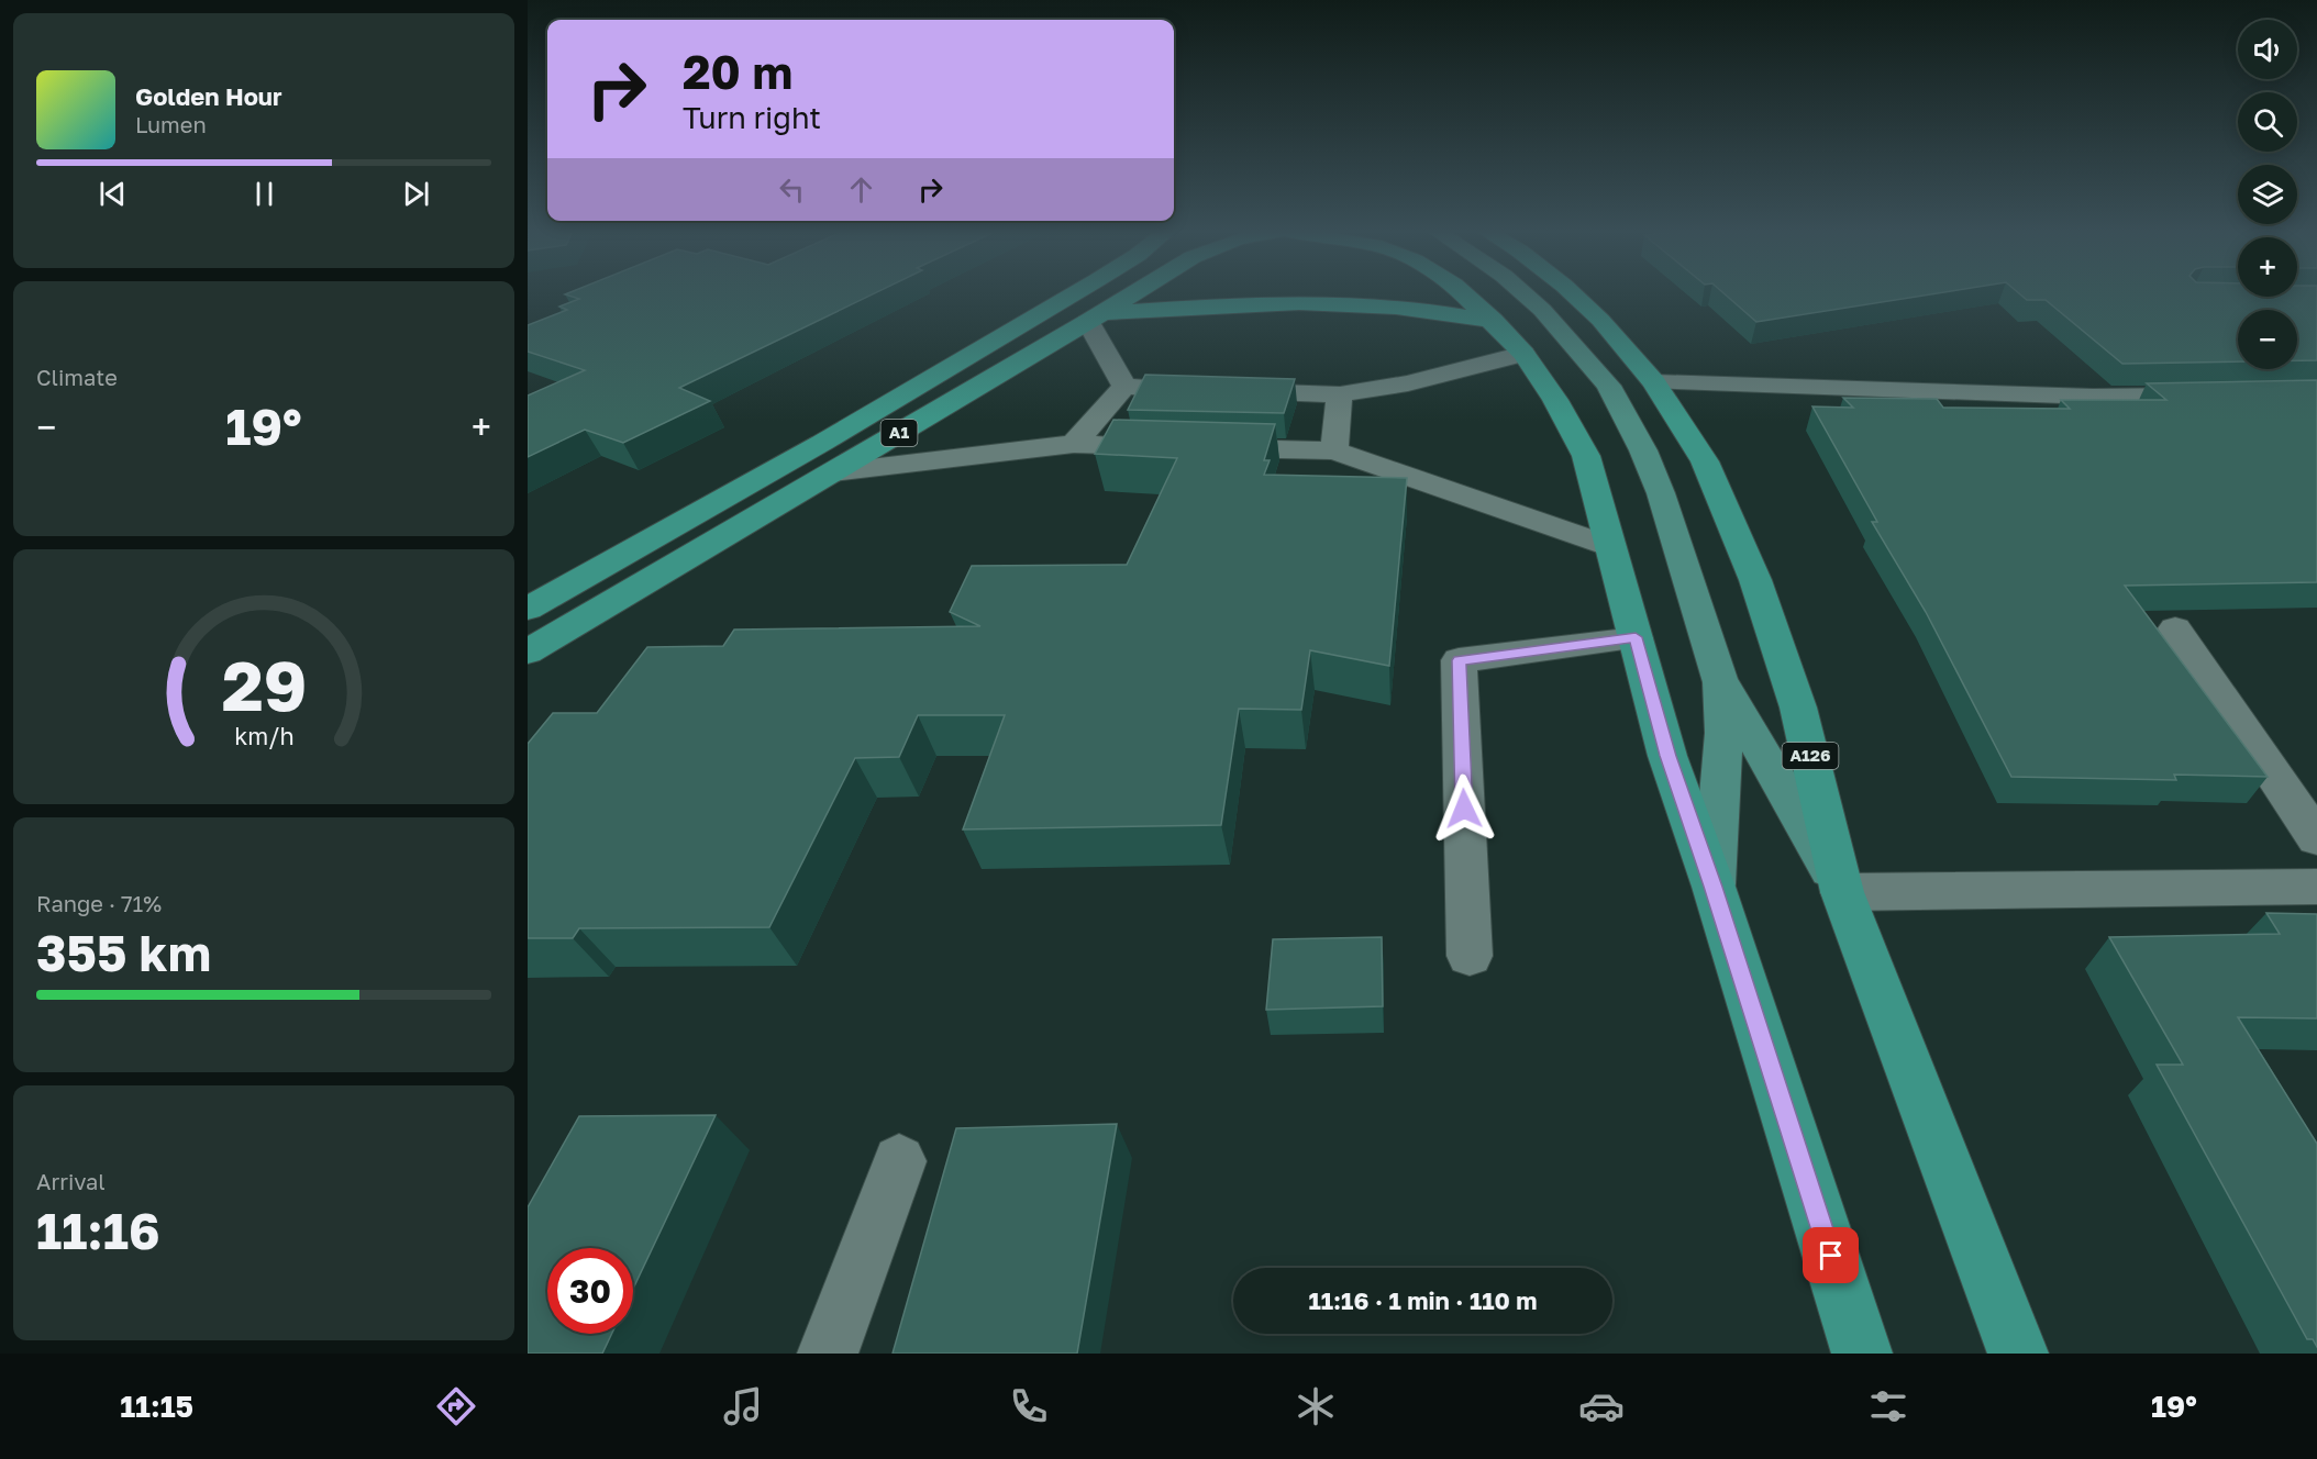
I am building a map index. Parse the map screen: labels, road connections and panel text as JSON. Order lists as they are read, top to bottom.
{
  "streets": {
    "highway": ["A1", "A126"]
  },
  "page": {
    "map_buttons": ["+", "−"],
    "turn": ["20 m", "Turn right"],
    "song": ["Golden Hour", "Lumen"],
    "tile": [
      "Climate",
      ["Range · 71%", "355 km"],
      ["Arrival", "11:16"]
    ],
    "heat": ["−", "19°", "+"],
    "limit": "30",
    "trip": "11:16 · 1 min · 110 m",
    "tabs": ["11:15", "19°"],
    "gauge": ["29", "km/h"]
  }
}
